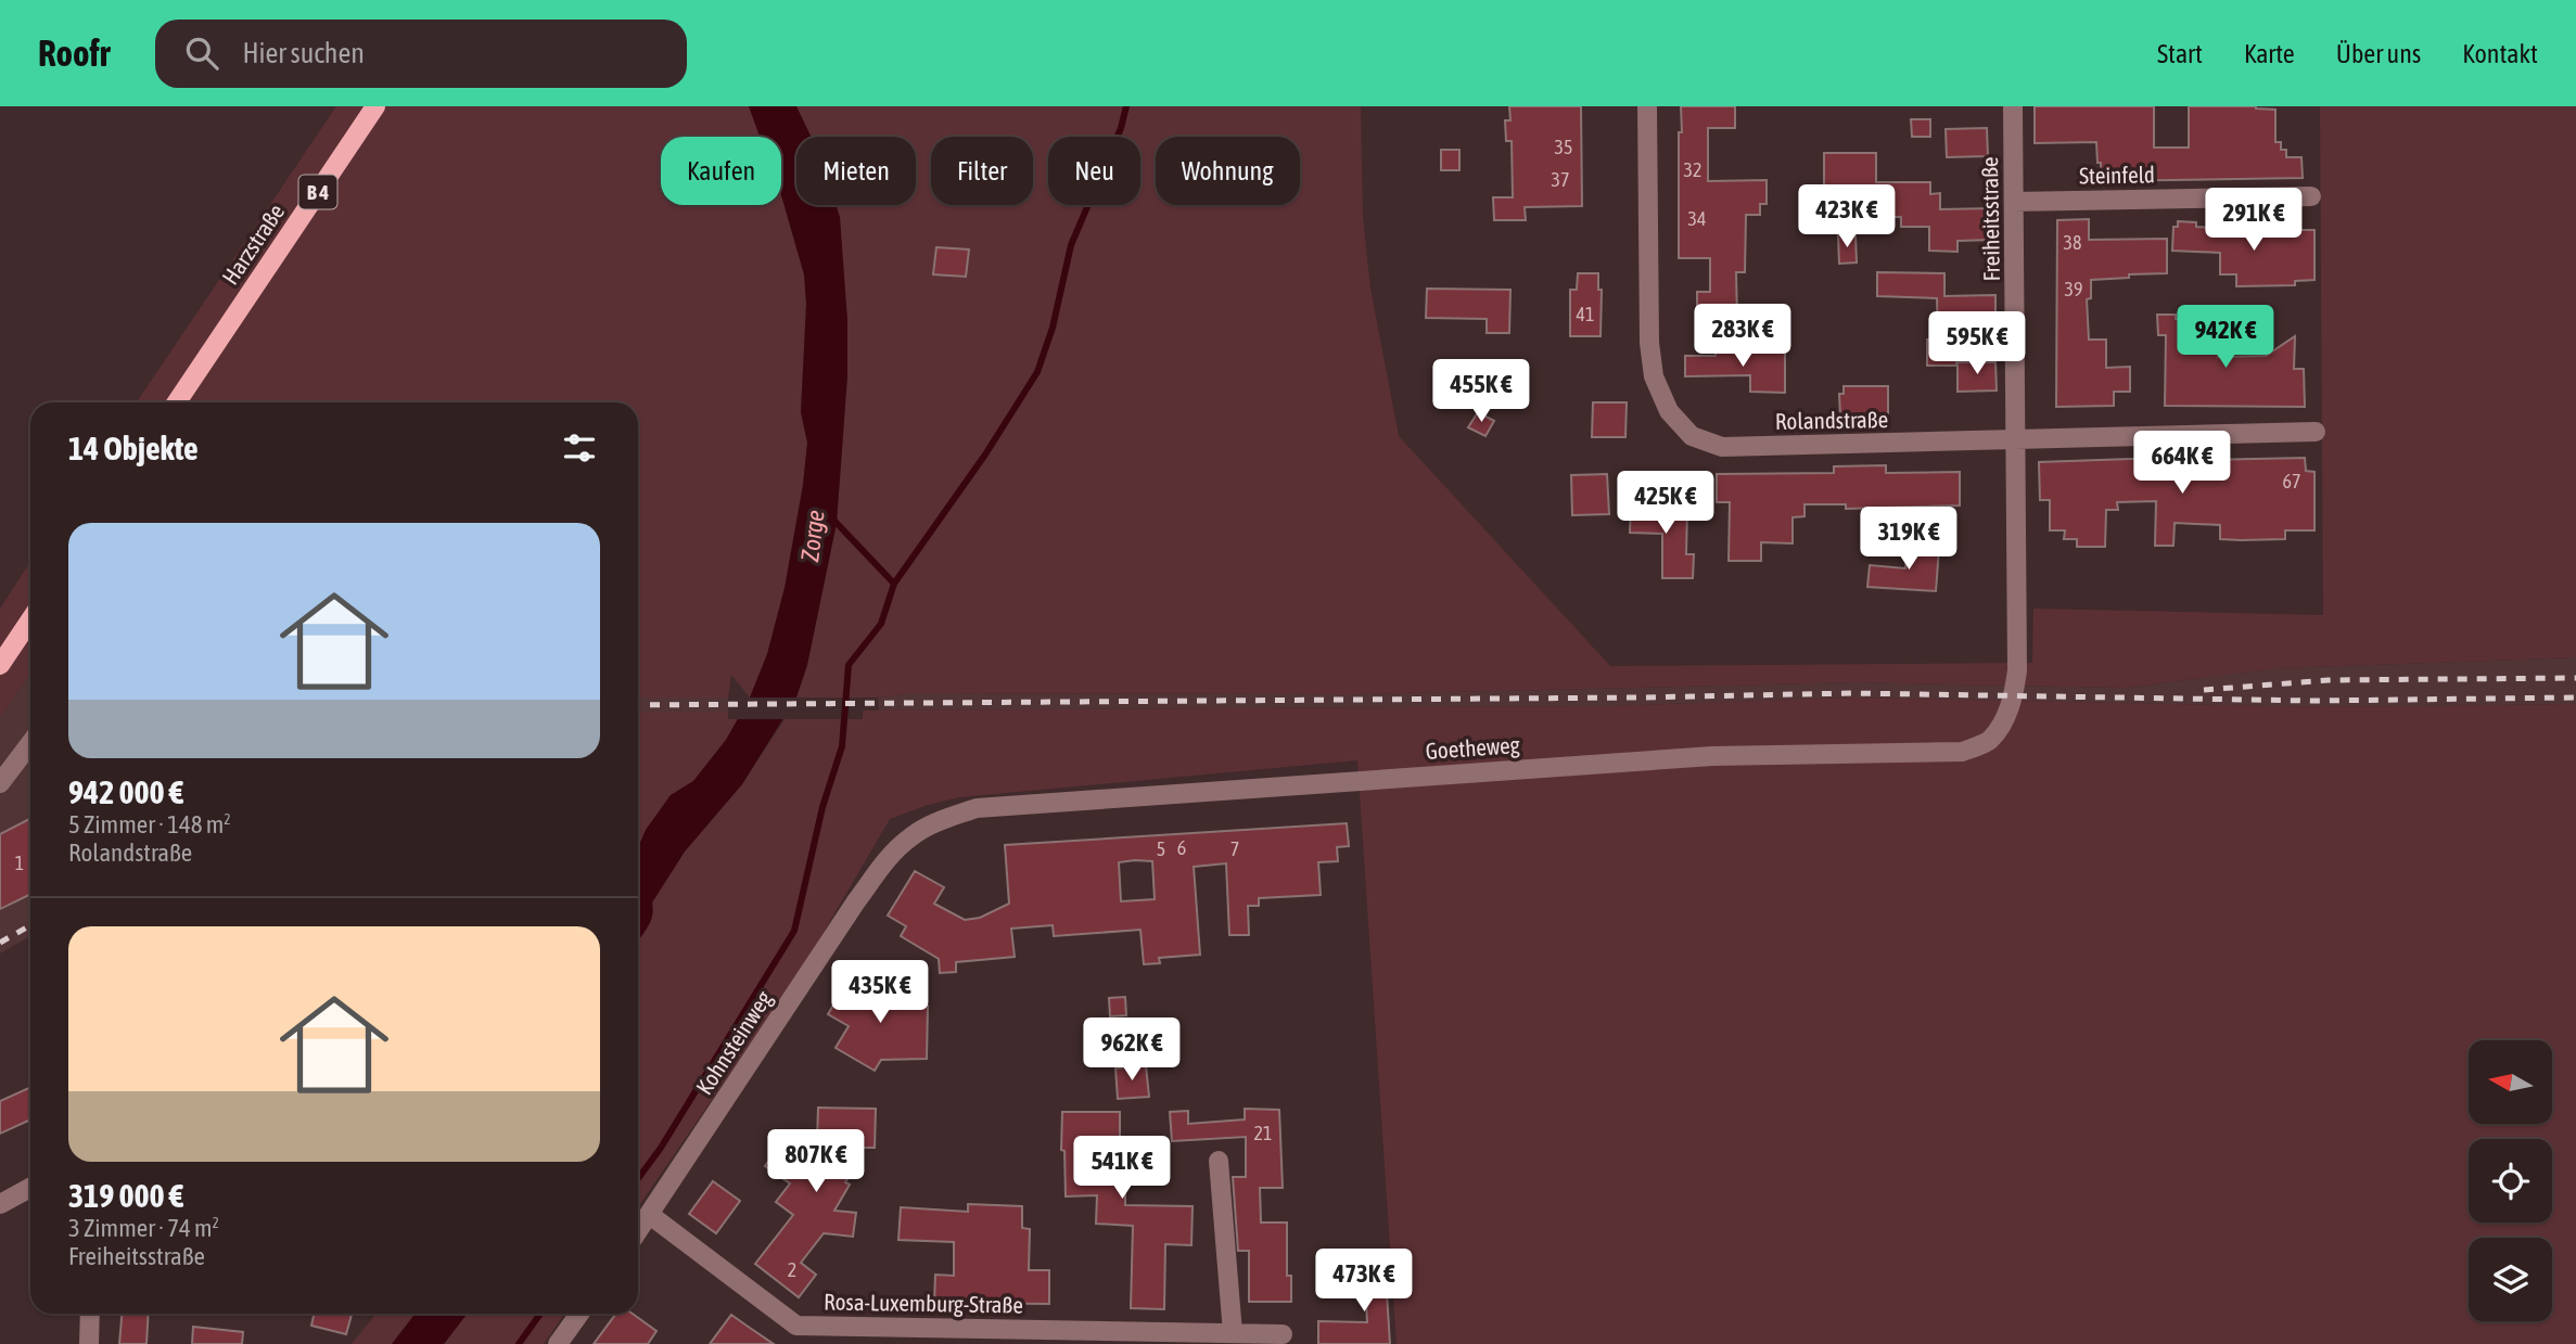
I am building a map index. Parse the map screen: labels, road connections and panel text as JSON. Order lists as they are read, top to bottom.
{
  "streets": {
    "main road": ["B 4", "Harzstraße"],
    "street": [
      "Steinfeld",
      "Freiheitsstraße",
      "Rolandstraße",
      "Goetheweg",
      "Kohnsteinweg",
      "Rosa-Luxemburg-Straße"
    ]
  },
  "crossings": [
    ["Steinfeld", "Freiheitsstraße"],
    ["Freiheitsstraße", "Rolandstraße"],
    ["Freiheitsstraße", "Goetheweg"],
    ["Goetheweg", "Kohnsteinweg"],
    ["Kohnsteinweg", "Rosa-Luxemburg-Straße"]
  ],
  "water": ["Zorge"],
  "house_numbers": [
    "35",
    "32",
    "37",
    "34",
    "38",
    "39",
    "41",
    "67",
    "6",
    "5",
    "7",
    "1",
    "21",
    "2"
  ],
  "north": "left",
  "page": {
    "header": "Roofr",
    "search": "Hier suchen",
    "nav": [
      "Start",
      "Karte",
      "Über uns",
      "Kontakt"
    ],
    "chip": [
      "Kaufen",
      "Mieten",
      "Filter",
      "Neu",
      "Wohnung"
    ],
    "price": [
      "423K €",
      "291K €",
      "283K €",
      "942K €",
      "595K €",
      "455K €",
      "664K €",
      "425K €",
      "319K €",
      "435K €",
      "962K €",
      "807K €",
      "541K €",
      "473K €"
    ],
    "heading": "14 Objekte",
    "list": [
      {
        "name": "942 000 €",
        "note": "5 Zimmer · 148 m² · Rolandstraße"
      },
      {
        "name": "319 000 €",
        "note": "3 Zimmer · 74 m² · Freiheitsstraße"
      }
    ]
  }
}
